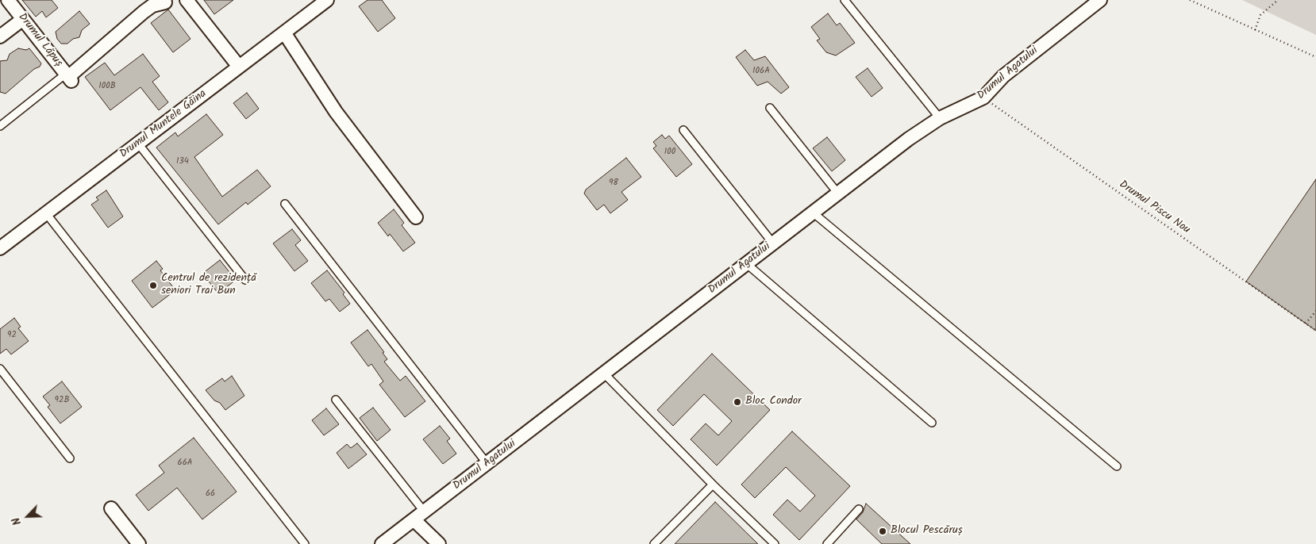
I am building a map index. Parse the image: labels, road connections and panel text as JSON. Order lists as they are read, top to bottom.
{
  "streets": {
    "street": ["Drumul Lăpuș", "Drumul Agatului", "Drumul Muntele Găina"],
    "path": ["Drumul Piscu Nou"]
  },
  "crossings": [
    ["Drumul Agatului", "Drumul Piscu Nou"]
  ],
  "places": ["Centrul de rezidență seniori Trai Bun", "Bloc Condor", "Blocul Pescăruș"],
  "house_numbers": [
    "106A",
    "100B",
    "100",
    "134",
    "98",
    "92",
    "92B",
    "66A",
    "66"
  ],
  "north": "bottom left"
}
